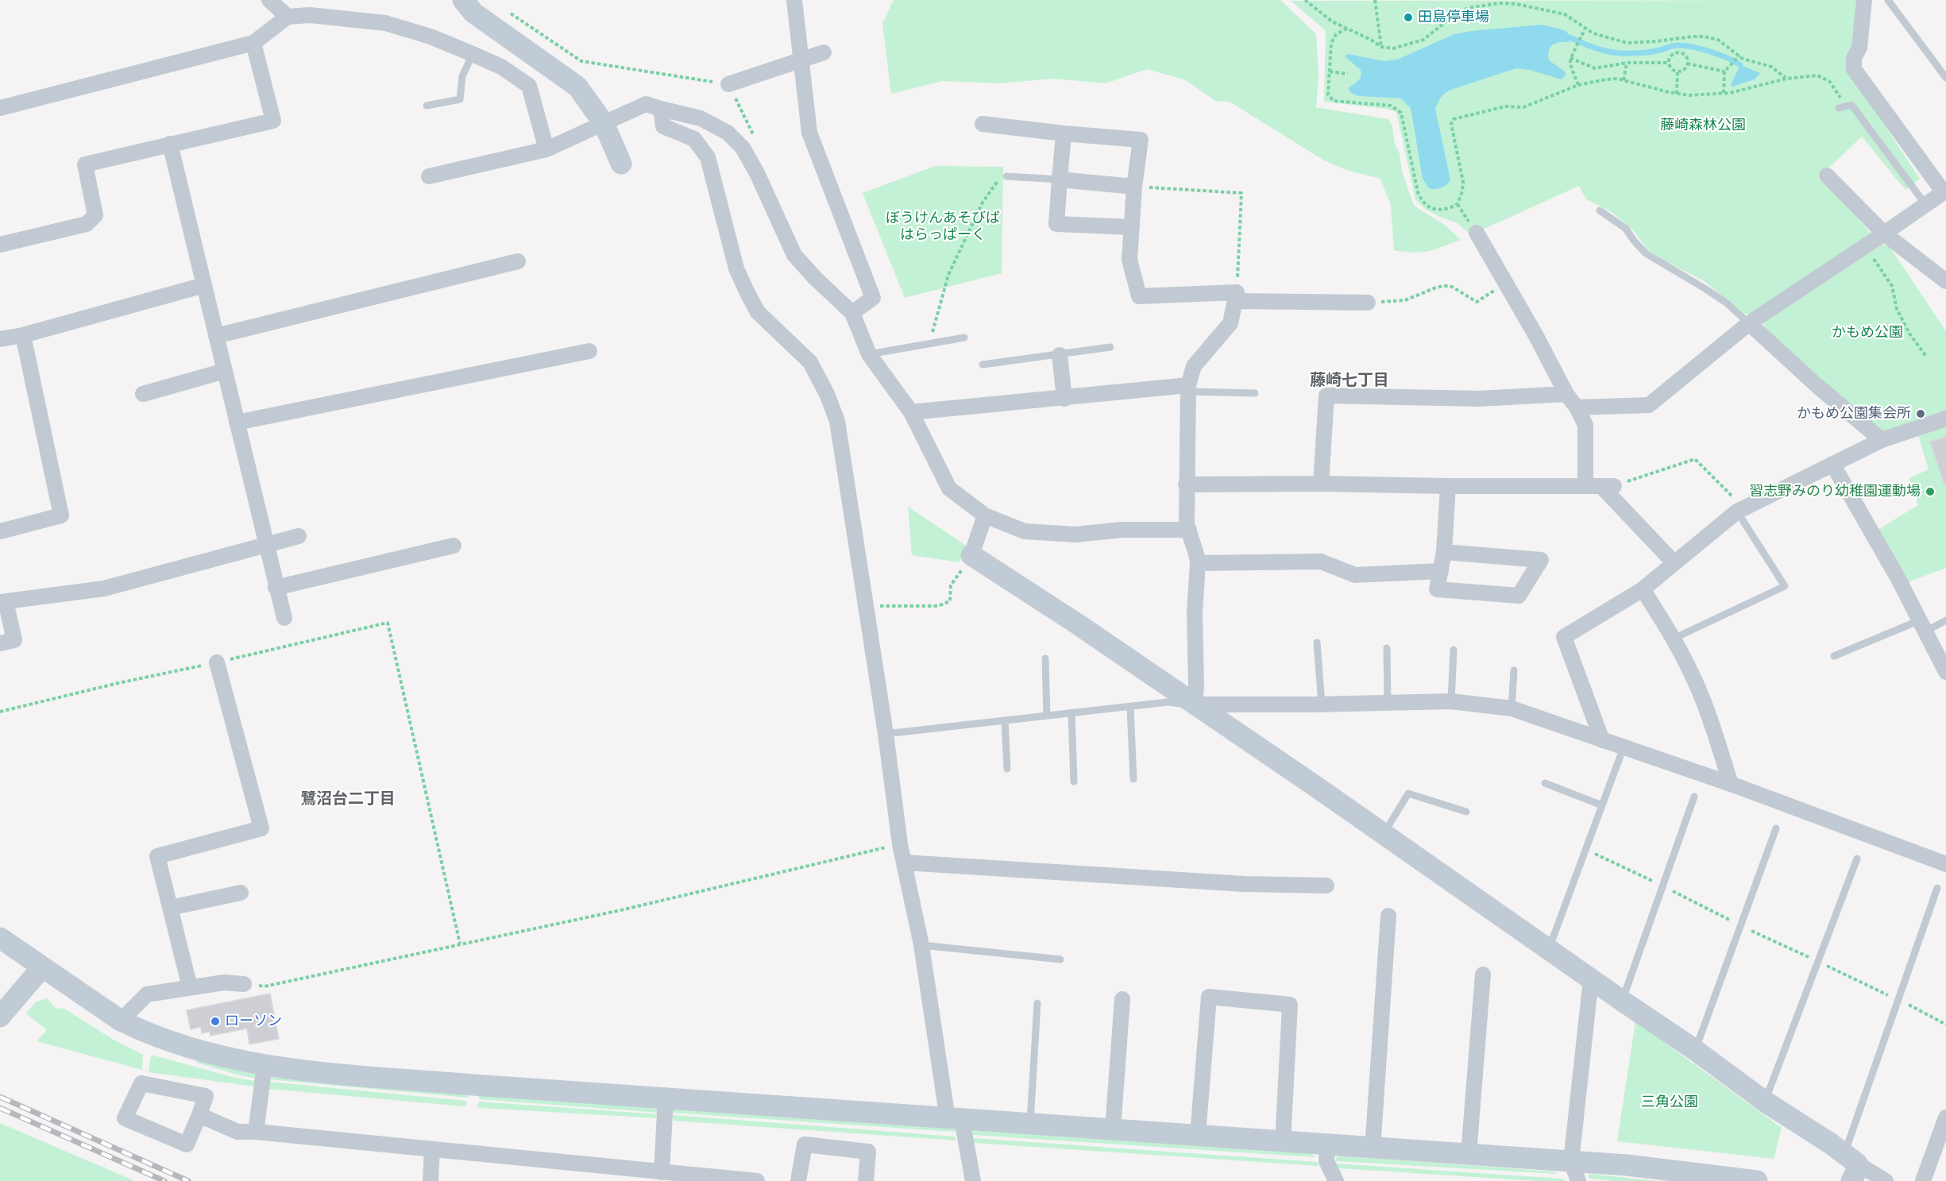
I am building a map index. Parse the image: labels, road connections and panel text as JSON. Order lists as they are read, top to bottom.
{
  "districts": ["藤崎七丁目", "鷺沼台二丁目"],
  "parks": [
    "藤崎森林公園",
    "ぼうけんあそびば はらっぱーく",
    "かもめ公園",
    "三角公園"
  ],
  "places": [
    "田島停車場",
    "かもめ公園集会所",
    "習志野みのり幼稚園運動場",
    "ローソン"
  ]
}
